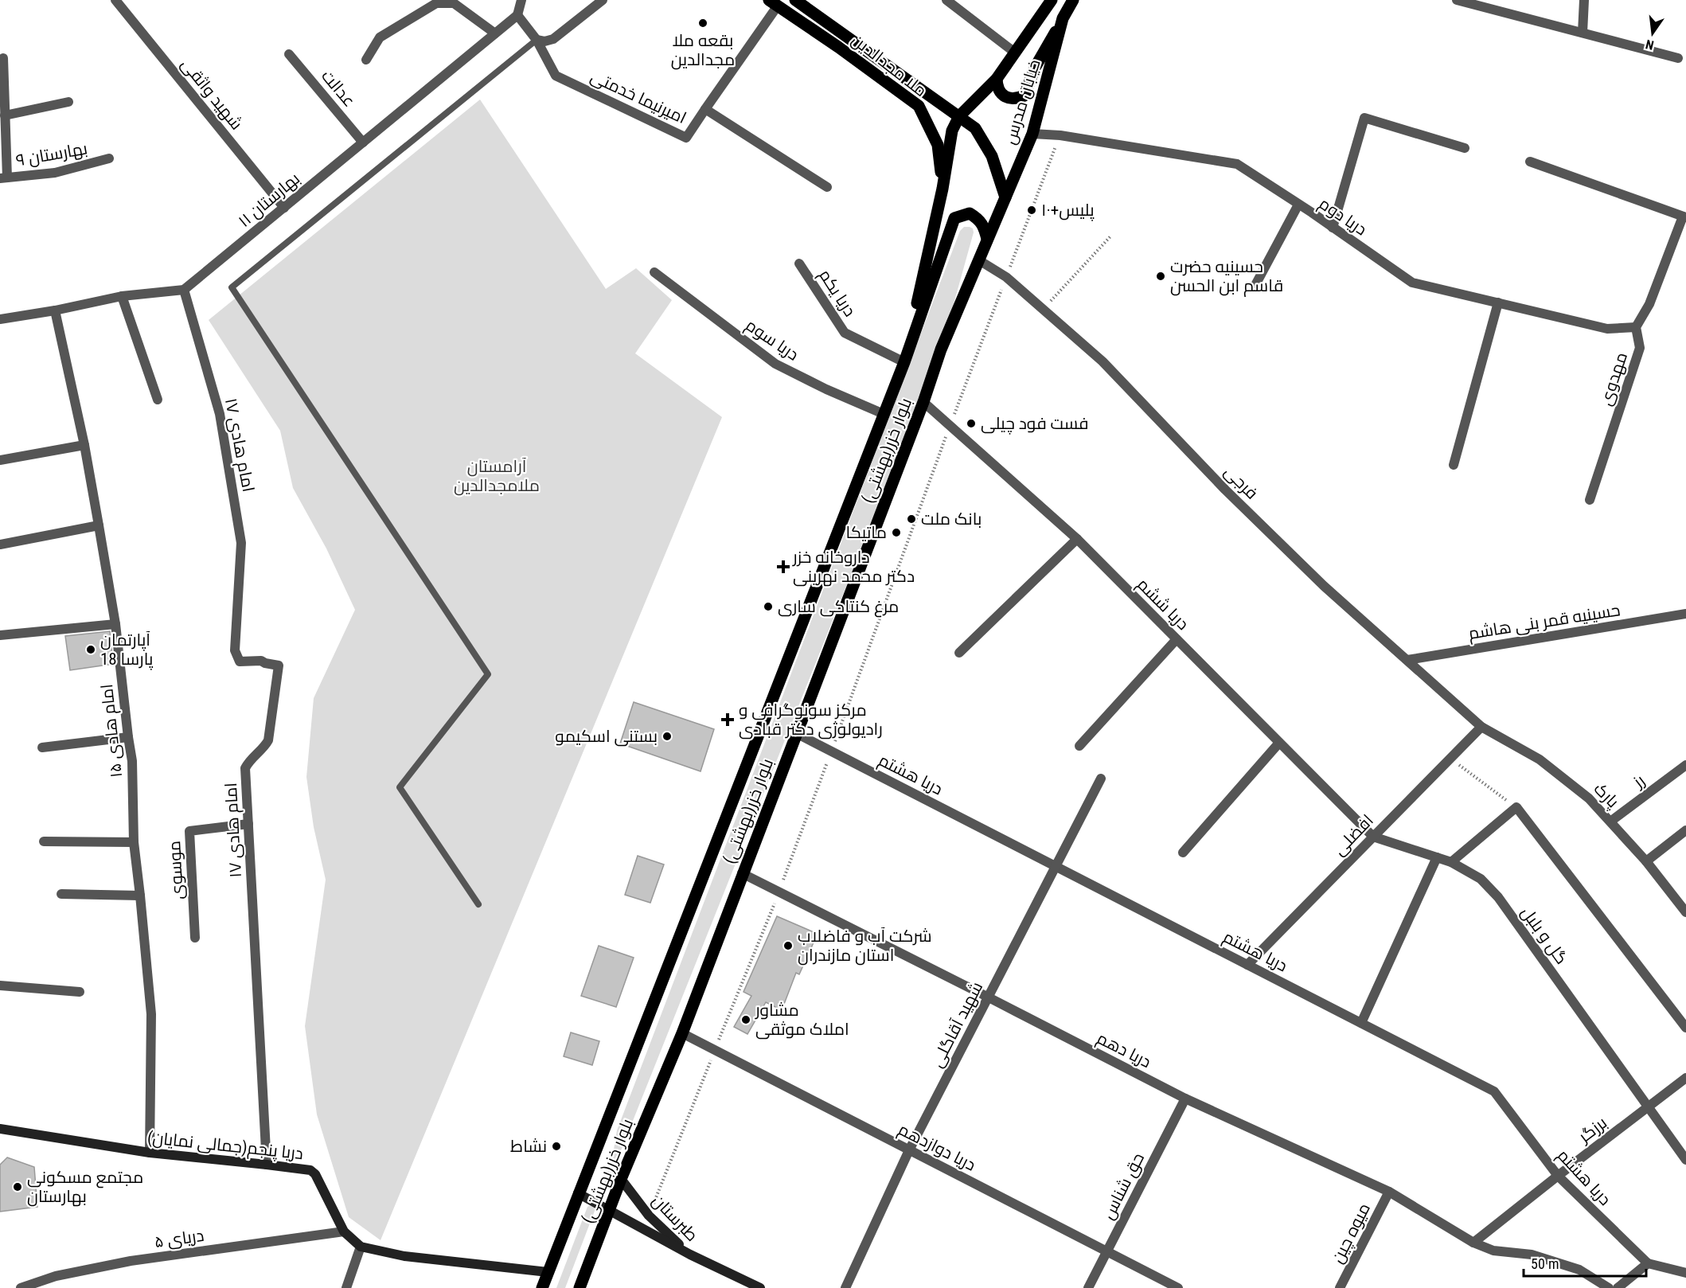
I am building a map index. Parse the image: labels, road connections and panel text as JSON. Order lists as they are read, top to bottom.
{
  "streets": {
    "main road": [
      "ملا مجدالدین",
      "خیابان مدرس",
      "بلوار خزر(بهشتی)",
      "دریا پنجم(جمالی نمایان)",
      "طبرستان"
    ],
    "street": [
      "عدالت",
      "شهید واثقی",
      "امیرنیما خدمتی",
      "بهارستان ٩",
      "بهارستان ۱۱",
      "دریا دوم",
      "دریا یکم",
      "دریا سوم",
      "مهدوی",
      "امام هادی ۱۷",
      "فرجی",
      "دریا ششم",
      "حسینیه قمر بنی هاشم",
      "امام هادی ۱۵",
      "دریا هشتم",
      "رز",
      "پارک",
      "افضلی",
      "موسوی",
      "گل و بلبل",
      "شهید آقاگلی",
      "دریا دهم",
      "برزگر",
      "دریا دوازدهم",
      "حق شناس",
      "میوه چین",
      "دریای ۵"
    ]
  },
  "crossings": [
    ["ملا مجدالدین", "خیابان مدرس"],
    ["عدالت", "بهارستان ۱۱"],
    ["شهید واثقی", "بهارستان ۱۱"],
    ["خیابان مدرس", "دریا دوم"],
    ["خیابان مدرس", "بلوار خزر(بهشتی)"],
    ["بهارستان ۱۱", "امام هادی ۱۷"],
    ["دریا دوم", "مهدوی"],
    ["دریا یکم", "بلوار خزر(بهشتی)"],
    ["دریا سوم", "بلوار خزر(بهشتی)"],
    ["امام هادی ۱۷", "موسوی"],
    ["امام هادی ۱۷", "دریا پنجم(جمالی نمایان)"],
    ["بلوار خزر(بهشتی)", "فرجی"],
    ["بلوار خزر(بهشتی)", "دریا ششم"],
    ["بلوار خزر(بهشتی)", "دریا هشتم"],
    ["بلوار خزر(بهشتی)", "دریا دهم"],
    ["بلوار خزر(بهشتی)", "دریا پنجم(جمالی نمایان)"],
    ["بلوار خزر(بهشتی)", "دریا دوازدهم"],
    ["بلوار خزر(بهشتی)", "طبرستان"],
    ["فرجی", "حسینیه قمر بنی هاشم"],
    ["فرجی", "پارک"],
    ["فرجی", "افضلی"],
    ["دریا ششم", "افضلی"],
    ["دریا ششم", "گل و بلبل"],
    ["امام هادی ۱۵", "دریا پنجم(جمالی نمایان)"],
    ["دریا هشتم", "افضلی"],
    ["دریا هشتم", "شهید آقاگلی"],
    ["دریا هشتم", "برزگر"],
    ["رز", "پارک"],
    ["پارک", "افضلی"],
    ["افضلی", "گل و بلبل"],
    ["گل و بلبل", "برزگر"],
    ["شهید آقاگلی", "دریا دهم"],
    ["شهید آقاگلی", "دریا دوازدهم"],
    ["دریا دهم", "برزگر"],
    ["دریا دهم", "حق شناس"],
    ["دریا دهم", "میوه چین"],
    ["دریا پنجم(جمالی نمایان)", "دریای ۵"],
    ["دریا دوازدهم", "حق شناس"]
  ],
  "parks": ["آرامستان ملامجدالدین"],
  "places": {
    "other": [
      "بقعه ملا مجدالدين",
      "پلیس+١٠",
      "حسینیه حضرت قاسم ابن الحسن",
      "فست فود چیلی",
      "بانک ملت",
      "ماتیکا",
      "مرغ کنتاکی ساری",
      "آپارتمان پارسا 18",
      "بستنی اسکیمو",
      "شرکت آب و فاضلاب استان مازندران",
      "مشاور املاک موثقی",
      "نشاط",
      "مجتمع مسکونی بهارستان"
    ],
    "health": ["داروخانه خزر دکتر محمد نهرینی", "مركز سونوگرافی و راديولوژی دكتر قبادی"]
  },
  "scale_bar": "50 m",
  "north": "bottom"
}
